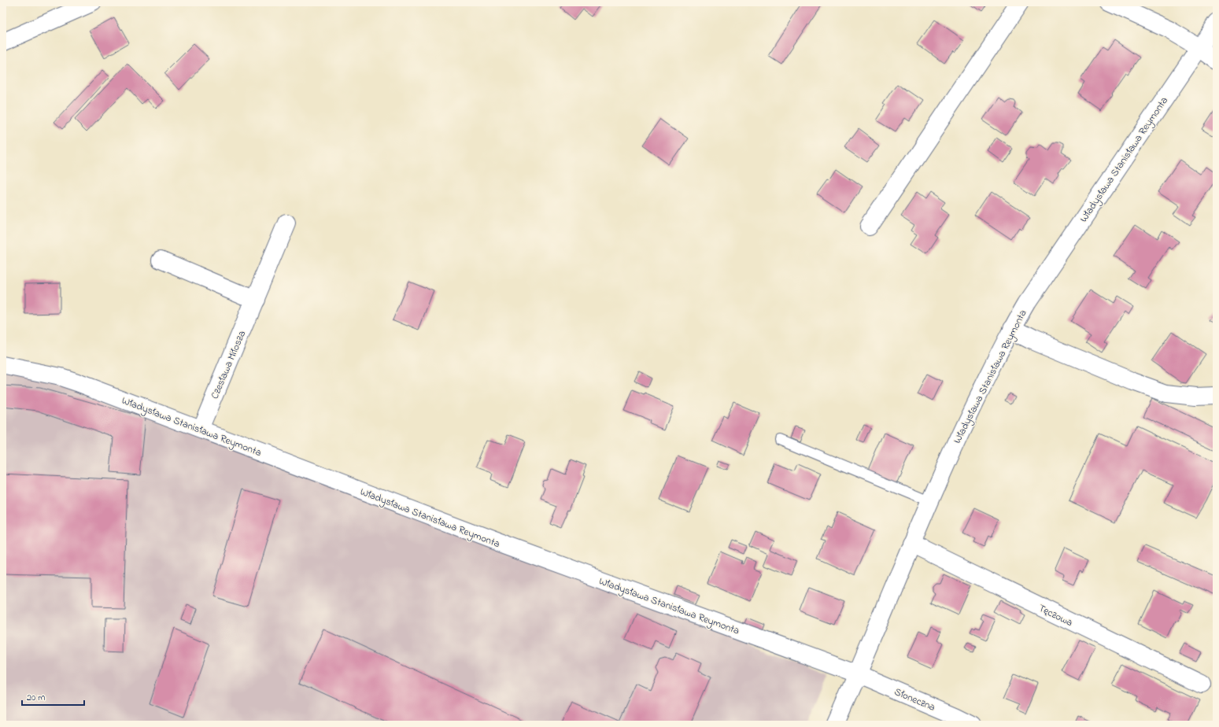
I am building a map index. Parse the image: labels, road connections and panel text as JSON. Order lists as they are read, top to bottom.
{
  "streets": {
    "street": [
      "Władysława Stanisława Reymonta",
      "Czesława Miłosza",
      "Tęczowa",
      "Słoneczna"
    ]
  },
  "crossings": [
    ["Władysława Stanisława Reymonta", "Czesława Miłosza"],
    ["Władysława Stanisława Reymonta", "Tęczowa"],
    ["Władysława Stanisława Reymonta", "Słoneczna"]
  ],
  "scale_bar": "20 m"
}
